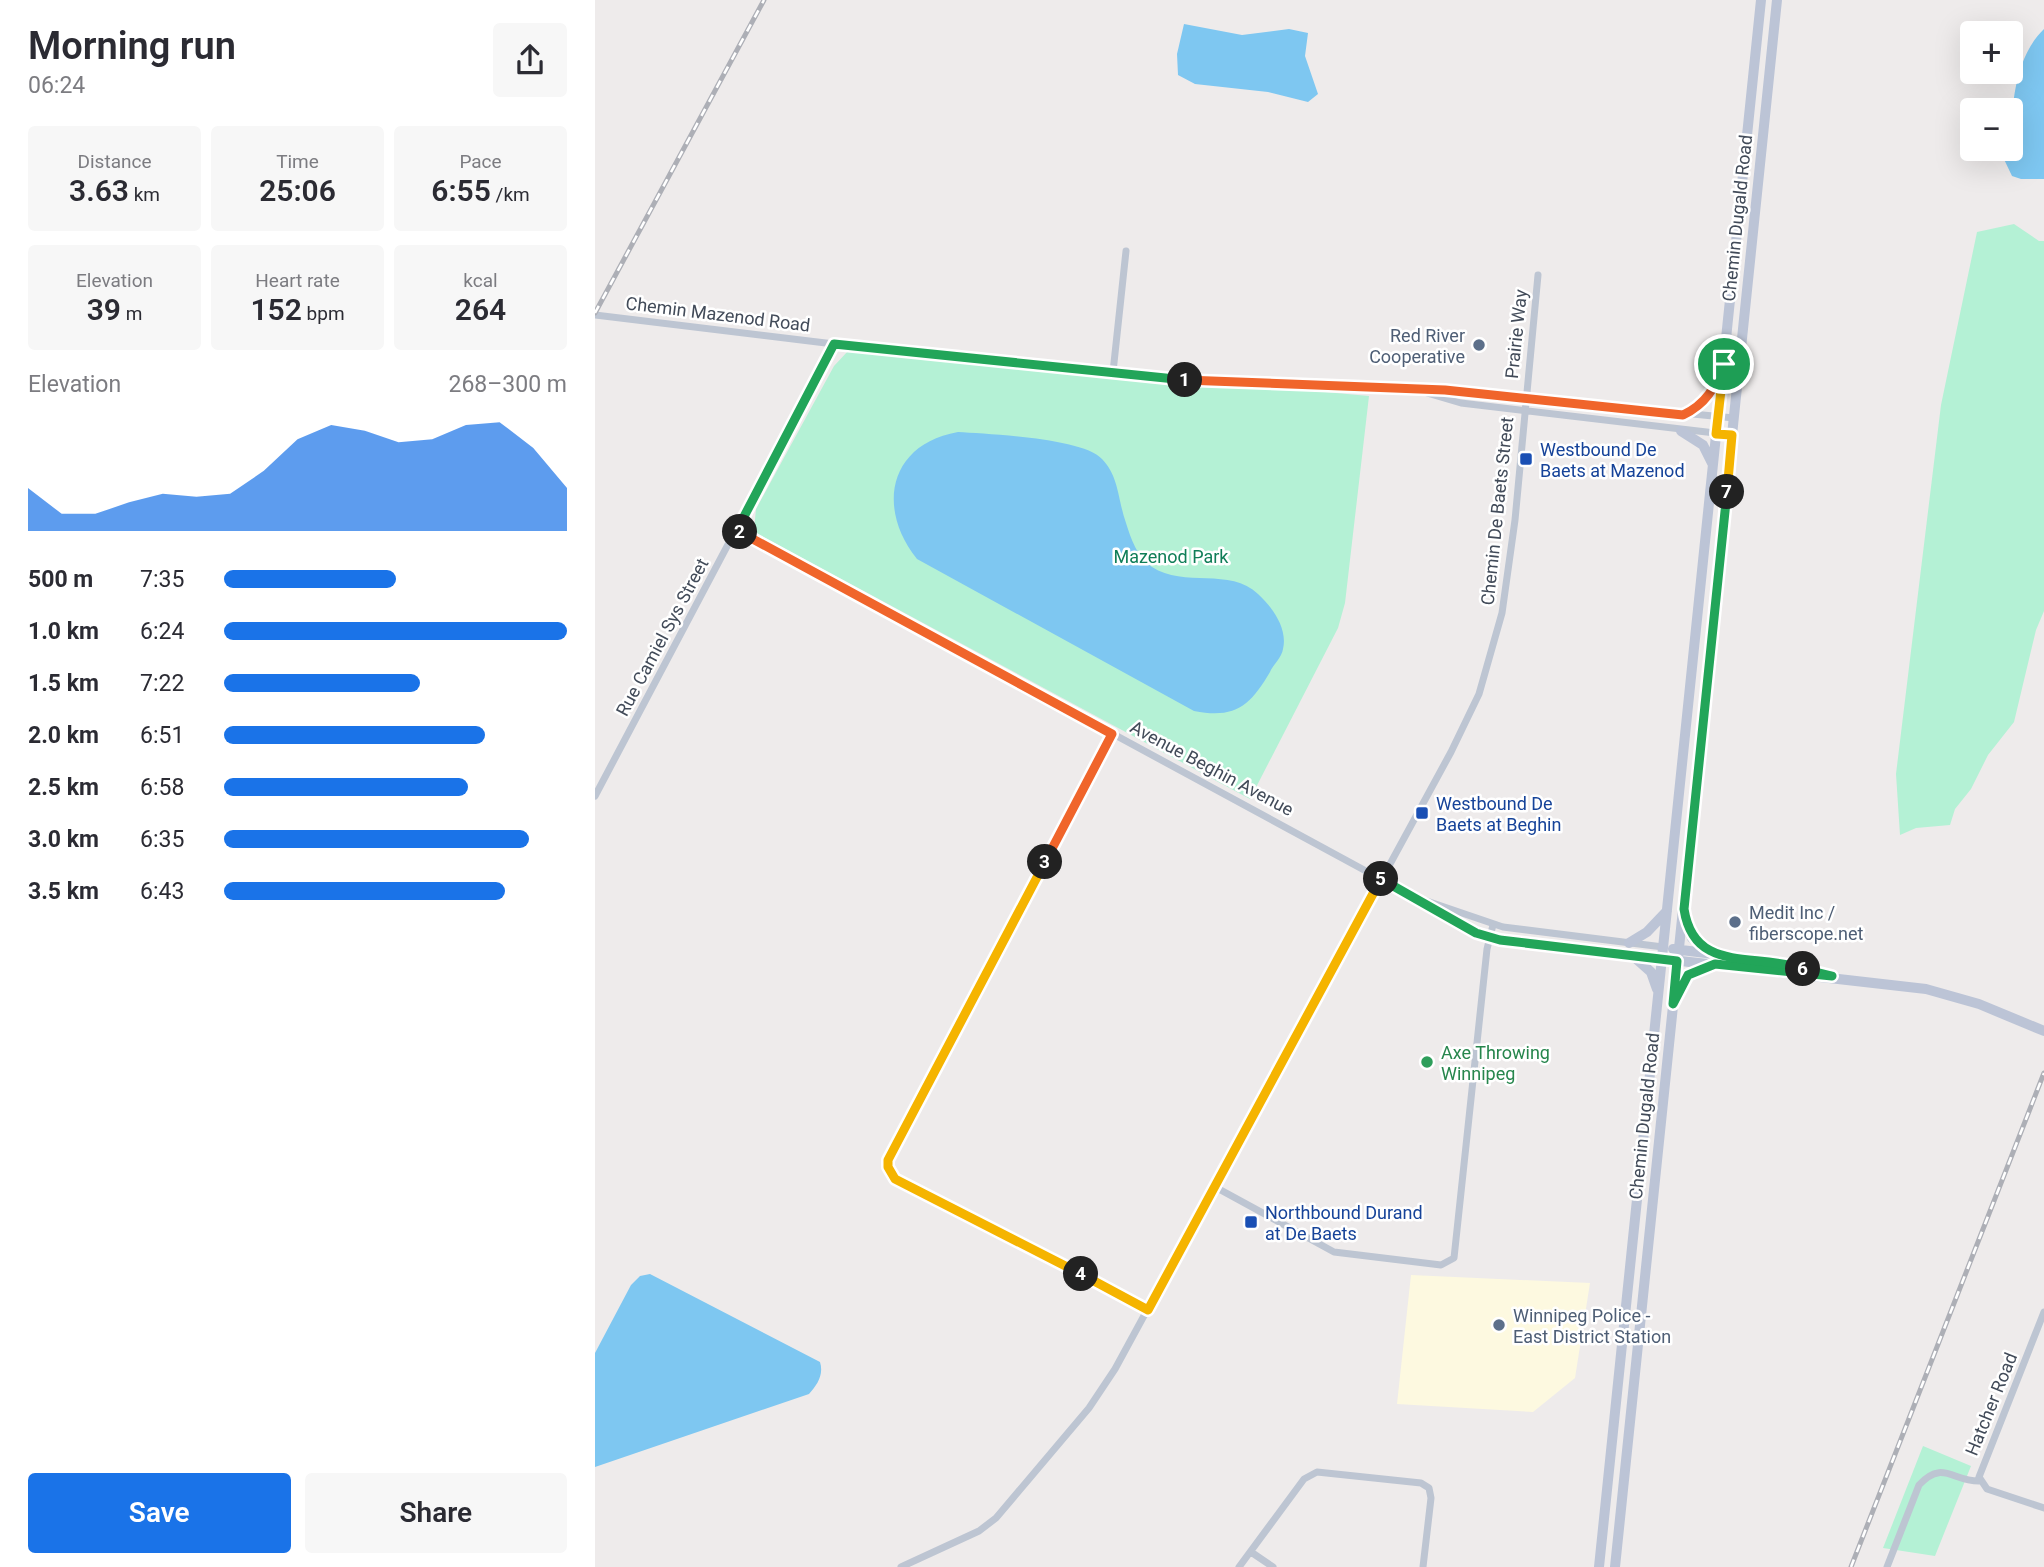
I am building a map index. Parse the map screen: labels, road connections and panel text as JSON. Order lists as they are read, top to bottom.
{
  "streets": {
    "main road": ["Chemin Dugald Road", "Avenue Beghin Avenue"],
    "street": [
      "Chemin Mazenod Road",
      "Prairie Way",
      "Chemin De Baets Street",
      "Rue Camiel Sys Street",
      "Hatcher Road"
    ]
  },
  "crossings": [
    ["Chemin Dugald Road", "Chemin Mazenod Road"],
    ["Chemin Dugald Road", "Avenue Beghin Avenue"],
    ["Chemin Mazenod Road", "Prairie Way"],
    ["Chemin Mazenod Road", "Chemin De Baets Street"],
    ["Chemin Mazenod Road", "Rue Camiel Sys Street"],
    ["Prairie Way", "Chemin De Baets Street"],
    ["Chemin De Baets Street", "Avenue Beghin Avenue"],
    ["Rue Camiel Sys Street", "Avenue Beghin Avenue"]
  ],
  "parks": ["Mazenod Park"],
  "places": {
    "other": [
      "Red River Cooperative",
      "Medit Inc / fiberscope.net",
      "Axe Throwing Winnipeg",
      "Winnipeg Police - East District Station"
    ],
    "transit": ["Westbound De Baets at Mazenod", "Westbound De Baets at Beghin", "Northbound Durand at De Baets"]
  },
  "page": {
    "heading": ["Morning run", "06:24"],
    "map_buttons": ["+", "−"],
    "stats": [
      ["Distance", "3.63 km"],
      ["Time", "25:06"],
      ["Pace", "6:55 /km"],
      ["Elevation", "39 m"],
      ["Heart rate", "152 bpm"],
      ["kcal", "264"]
    ],
    "chart": ["Elevation", "268–300 m"],
    "pins": [
      "1",
      "7",
      "2",
      "3",
      "5",
      "6",
      "4"
    ],
    "list": [
      {
        "name": "500 m",
        "note": "7:35"
      },
      {
        "name": "1.0 km",
        "note": "6:24"
      },
      {
        "name": "1.5 km",
        "note": "7:22"
      },
      {
        "name": "2.0 km",
        "note": "6:51"
      },
      {
        "name": "2.5 km",
        "note": "6:58"
      },
      {
        "name": "3.0 km",
        "note": "6:35"
      },
      {
        "name": "3.5 km",
        "note": "6:43"
      }
    ],
    "buttons": ["Save", "Share"]
  }
}
